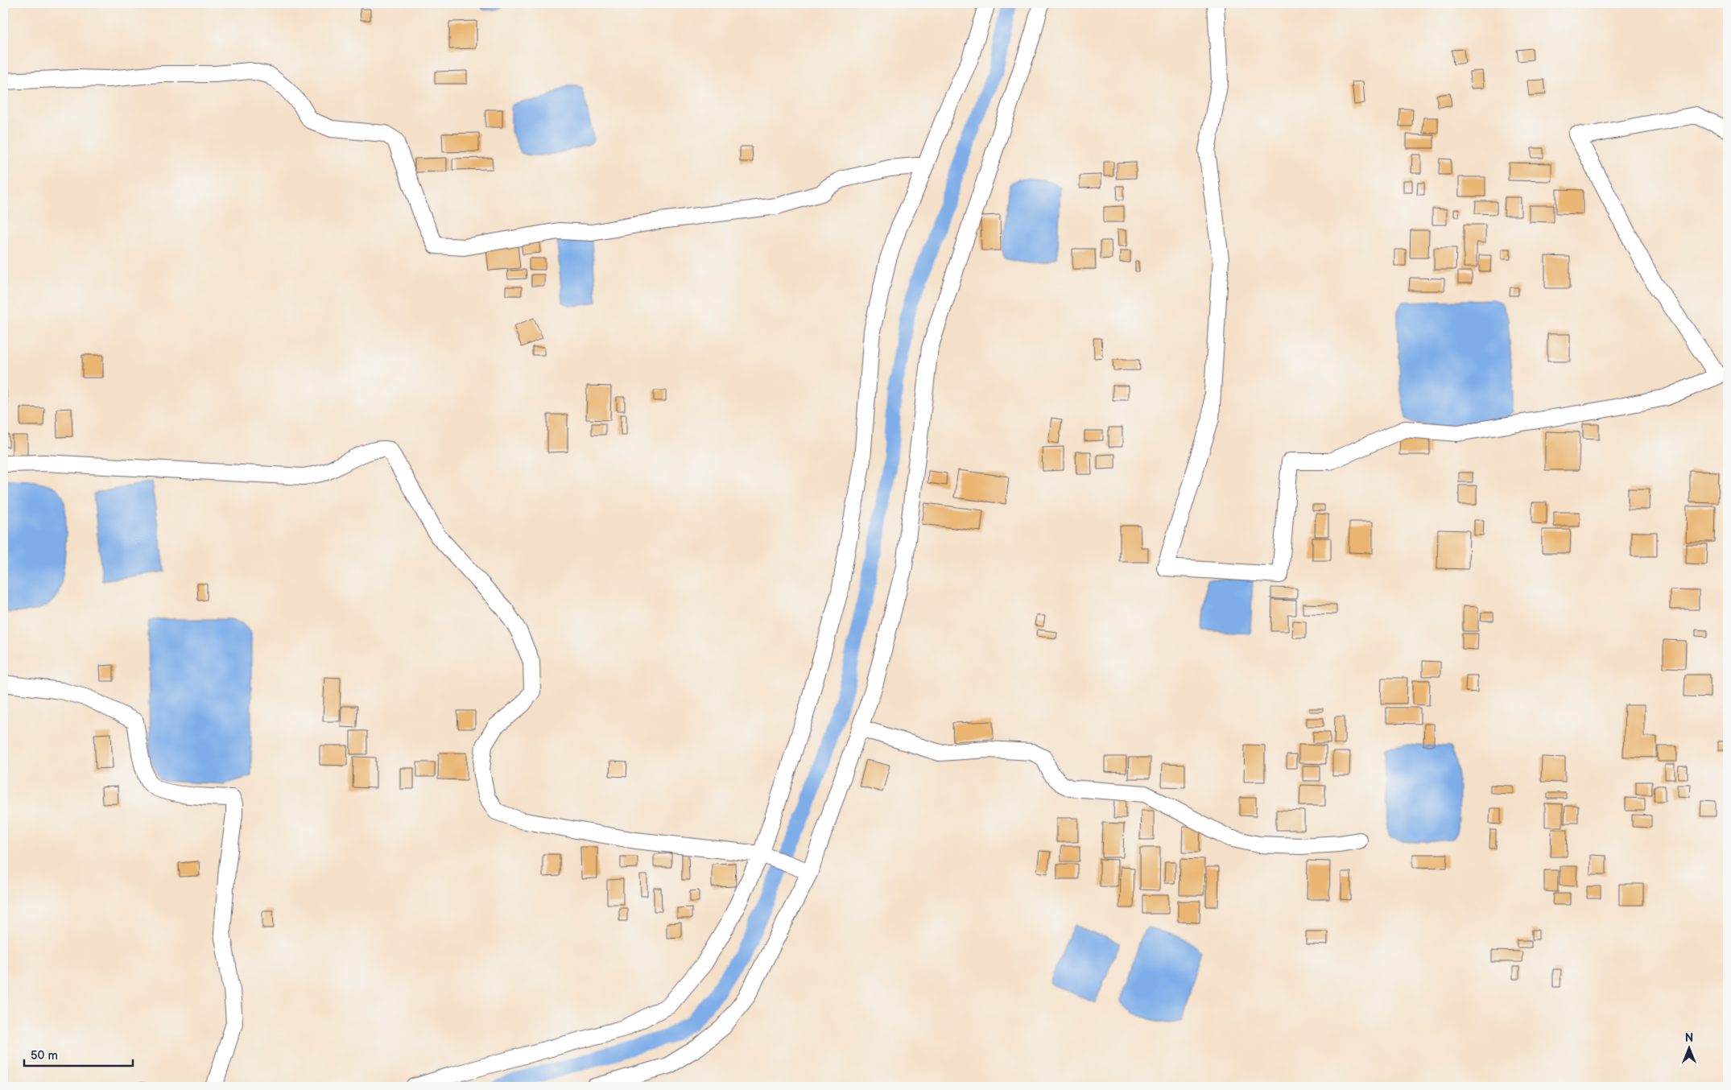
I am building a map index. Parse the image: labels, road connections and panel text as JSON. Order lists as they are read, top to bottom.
{
  "scale_bar": "50 m",
  "north": "top"
}
